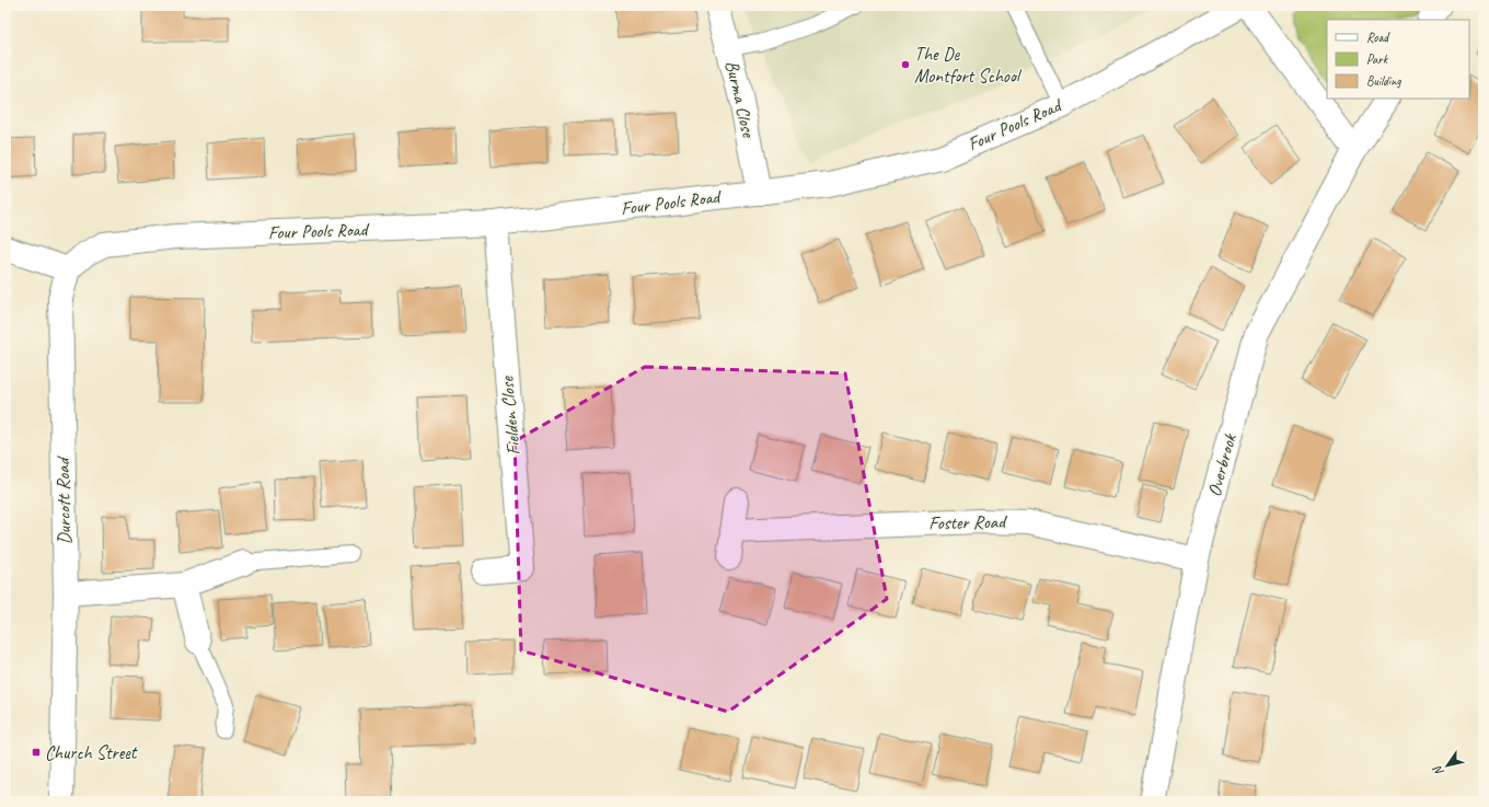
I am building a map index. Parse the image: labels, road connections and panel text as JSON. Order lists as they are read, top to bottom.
{
  "streets": {
    "street": [
      "Burma Close",
      "Four Pools Road",
      "Fielden Close",
      "Overbrook",
      "Durcott Road",
      "Foster Road"
    ]
  },
  "crossings": [
    ["Burma Close", "Four Pools Road"],
    ["Four Pools Road", "Fielden Close"],
    ["Four Pools Road", "Durcott Road"],
    ["Overbrook", "Foster Road"]
  ],
  "places": {
    "other": ["The De Montfort School"],
    "transit": ["Church Street"]
  },
  "legend": ["Road", "Park", "Building"],
  "north": "bottom left"
}
